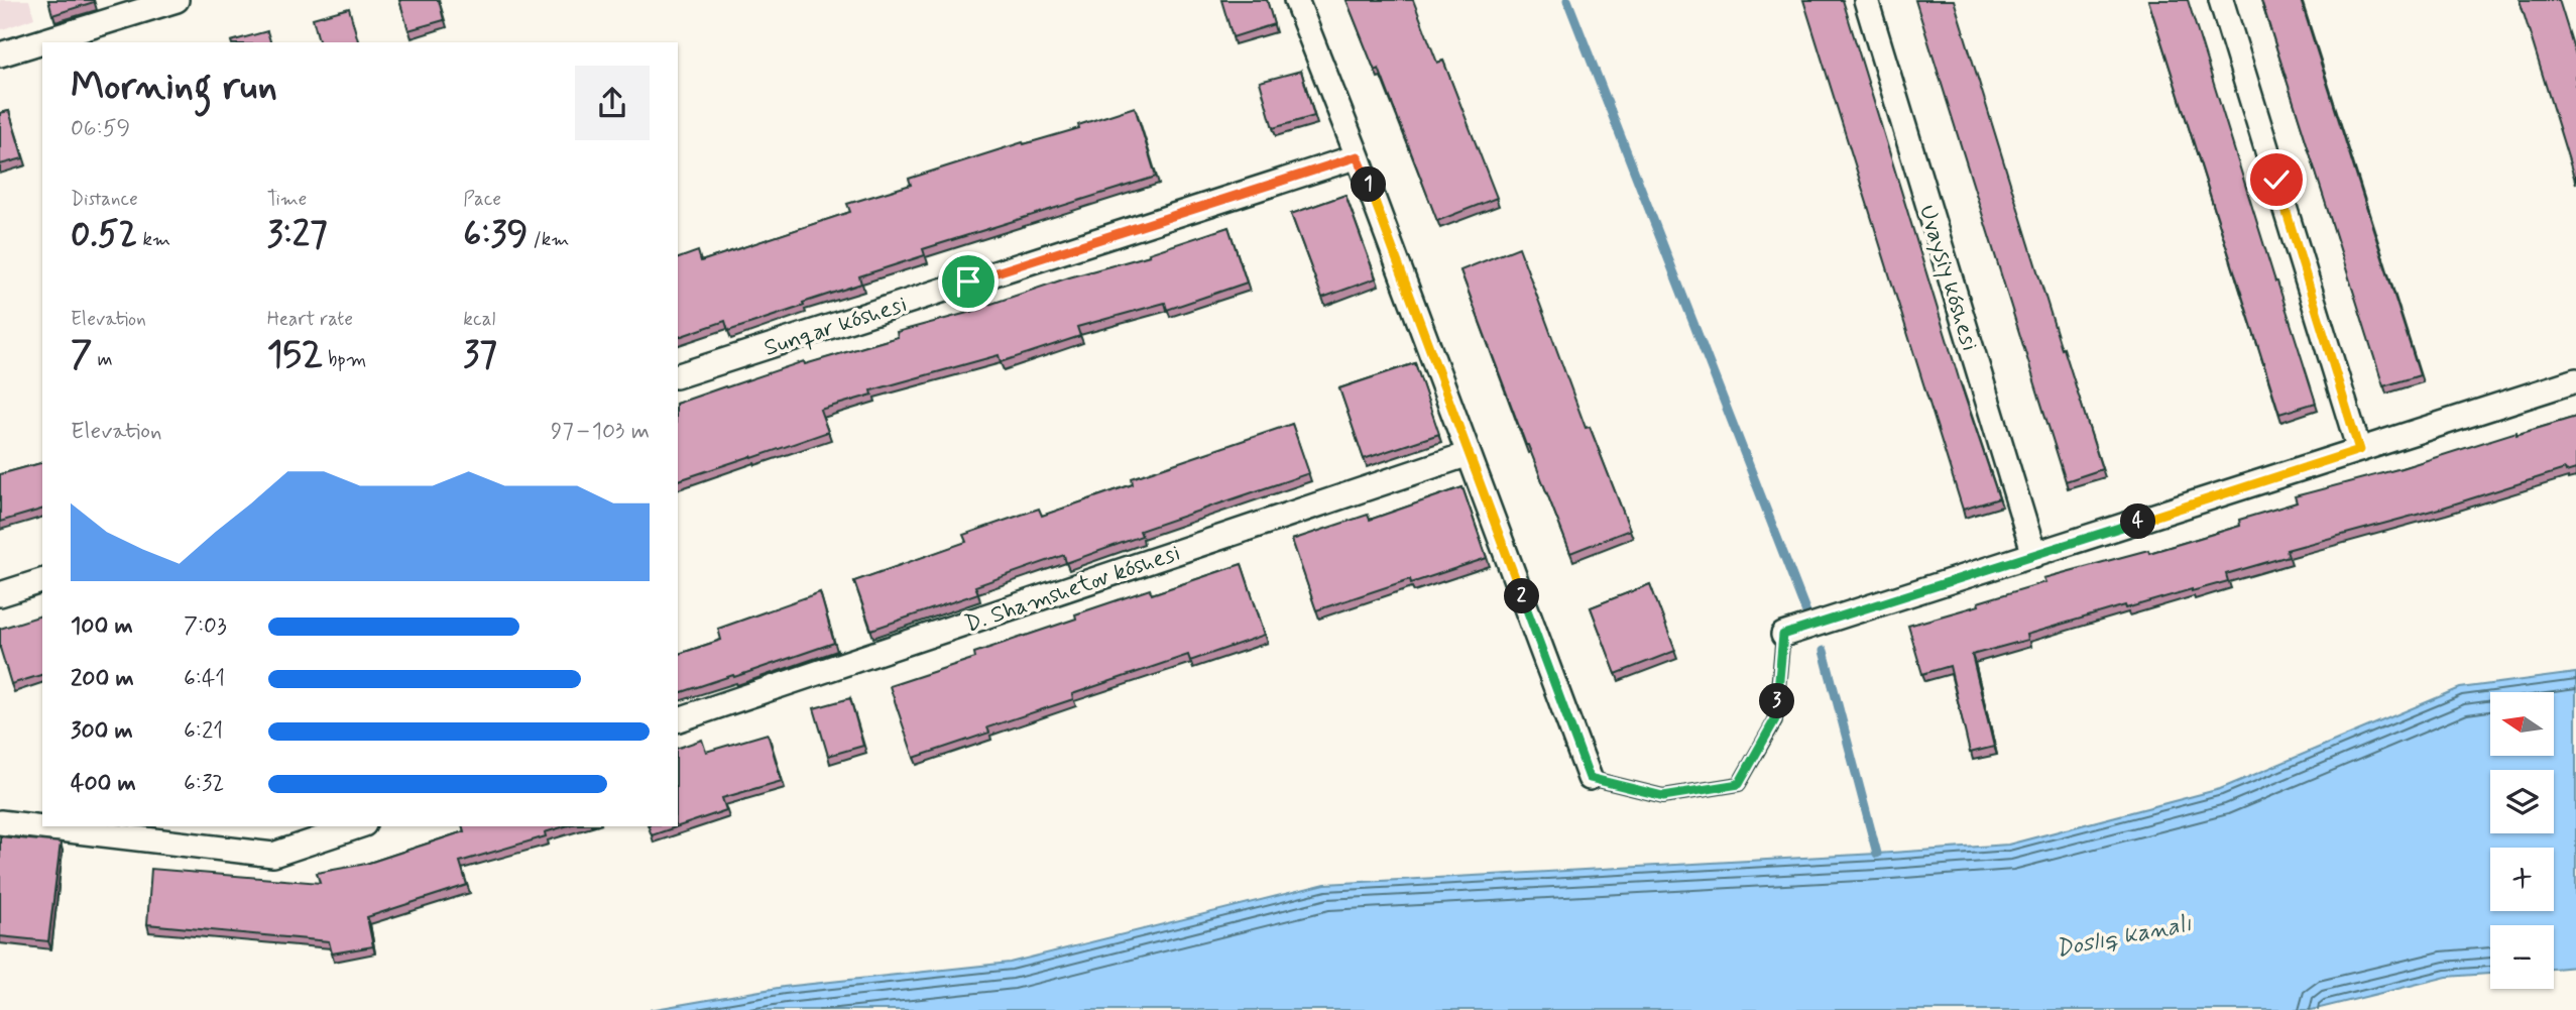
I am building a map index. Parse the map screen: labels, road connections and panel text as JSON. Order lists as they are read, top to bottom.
{
  "streets": {
    "street": ["Uvaysiy kóshesi", "Sunqar kóshesi", "D. Shamshetov kóshesi"]
  },
  "water": ["Doslıq kanalı"],
  "north": "left",
  "page": {
    "heading": ["Morning run", "06:59"],
    "stats": [
      ["Distance", "0.52 km"],
      ["Time", "3:27"],
      ["Pace", "6:39 /km"],
      ["Elevation", "7 m"],
      ["Heart rate", "152 bpm"],
      ["kcal", "37"]
    ],
    "pins": [
      "1",
      "4",
      "2",
      "3"
    ],
    "chart": ["Elevation", "97–103 m"],
    "list": [
      {
        "name": "100 m",
        "note": "7:03"
      },
      {
        "name": "200 m",
        "note": "6:41"
      },
      {
        "name": "300 m",
        "note": "6:21"
      },
      {
        "name": "400 m",
        "note": "6:32"
      }
    ],
    "map_buttons": ["+", "−"]
  }
}
